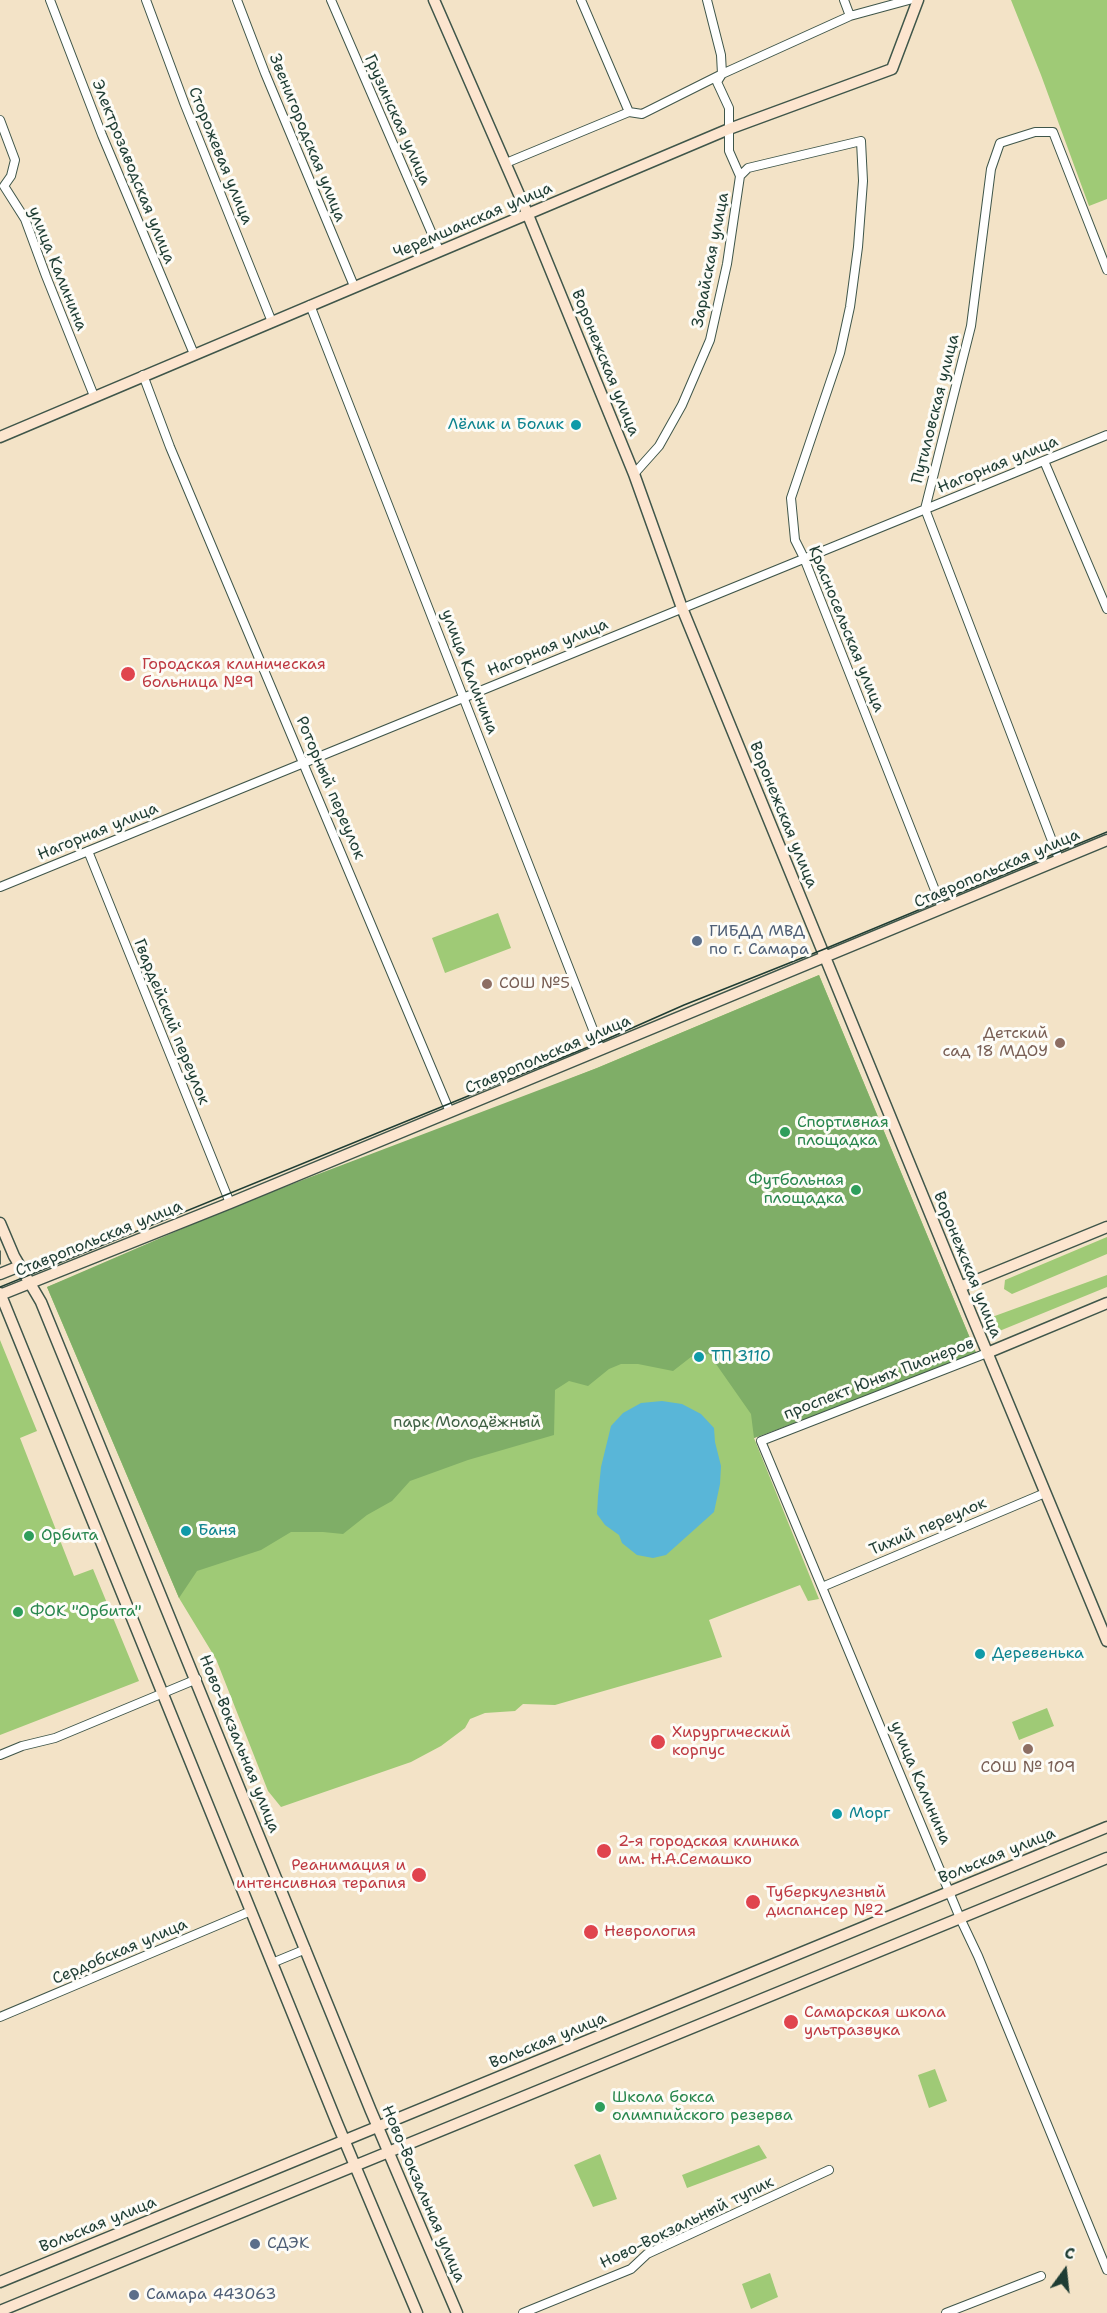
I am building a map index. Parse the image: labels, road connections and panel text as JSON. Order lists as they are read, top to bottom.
{
  "streets": {
    "main road": [
      "Черемшанская улица",
      "Воронежская улица",
      "Ставропольская улица",
      "проспект Юных Пионеров",
      "Ново-Вокзальная улица",
      "Вольская улица"
    ],
    "street": [
      "Грузинская улица",
      "Звенигородская улица",
      "Сторожевая улица",
      "Электрозаводская улица",
      "Зарайская улица",
      "улица Калинина",
      "Путиловская улица",
      "Нагорная улица",
      "Красносельская улица",
      "Роторный переулок",
      "Гвардейский переулок",
      "Тихий переулок",
      "Сердобская улица",
      "Ново-Вокзальный тупик"
    ]
  },
  "crossings": [
    ["Грузинская улица", "Черемшанская улица"],
    ["Звенигородская улица", "Черемшанская улица"],
    ["Сторожевая улица", "Черемшанская улица"],
    ["Электрозаводская улица", "Черемшанская улица"],
    ["Черемшанская улица", "Зарайская улица"],
    ["Черемшанская улица", "улица Калинина"],
    ["Черемшанская улица", "Воронежская улица"],
    ["Черемшанская улица", "Роторный переулок"],
    ["Зарайская улица", "Воронежская улица"],
    ["Зарайская улица", "Красносельская улица"],
    ["улица Калинина", "Нагорная улица"],
    ["улица Калинина", "Ставропольская улица"],
    ["улица Калинина", "проспект Юных Пионеров"],
    ["улица Калинина", "Тихий переулок"],
    ["улица Калинина", "Вольская улица"],
    ["Воронежская улица", "Нагорная улица"],
    ["Воронежская улица", "Ставропольская улица"],
    ["Воронежская улица", "проспект Юных Пионеров"],
    ["Воронежская улица", "Тихий переулок"],
    ["Путиловская улица", "Нагорная улица"],
    ["Путиловская улица", "Ставропольская улица"],
    ["Нагорная улица", "Красносельская улица"],
    ["Нагорная улица", "Роторный переулок"],
    ["Нагорная улица", "Гвардейский переулок"],
    ["Красносельская улица", "Ставропольская улица"],
    ["Роторный переулок", "Ставропольская улица"],
    ["Ставропольская улица", "Гвардейский переулок"],
    ["Ставропольская улица", "Ново-Вокзальная улица"],
    ["Ново-Вокзальная улица", "Вольская улица"]
  ],
  "parks": ["парк Молодёжный"],
  "places": [
    "Лёлик и Болик",
    "Городская клиническая больница №9",
    "ГИБДД МВД по г. Самара",
    "СОШ №5",
    "Детский сад 18 МДОУ",
    "Спортивная площадка",
    "Футбольная площадка",
    "ТП 3110",
    "Баня",
    "Орбита",
    "ФОК \"Орбита\"",
    "Деревенька",
    "Хирургический корпус",
    "СОШ № 109",
    "Морг",
    "2-я городская клиника им. Н.А.Семашко",
    "Реанимация и интенсивная терапия",
    "Туберкулезный диспансер №2",
    "Неврология",
    "Самарская школа ультразвука",
    "Школа бокса олимпийского резерва",
    "СДЭК",
    "Самара 443063"
  ],
  "north": "top"
}
